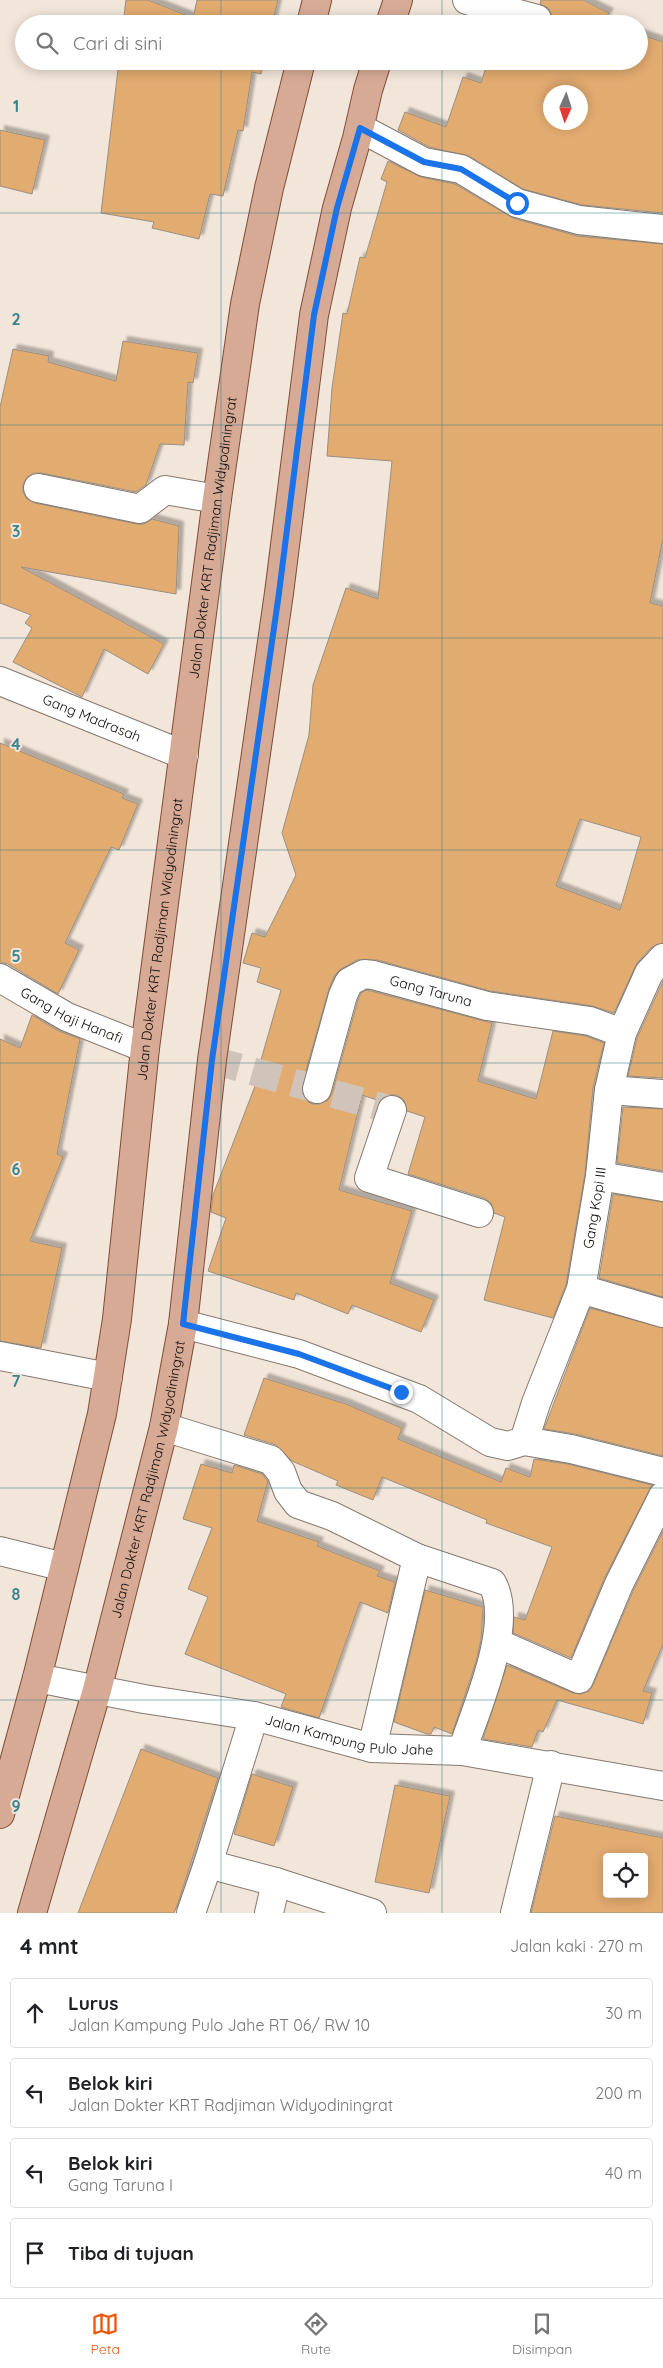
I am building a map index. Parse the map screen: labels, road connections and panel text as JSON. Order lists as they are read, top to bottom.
{
  "streets": {
    "main road": ["Jalan Dokter KRT Radjiman Widyodiningrat"],
    "street": [
      "Gang Madrasah",
      "Gang Taruna",
      "Gang Haji Hanafi",
      "Gang Kopi III",
      "Jalan Kampung Pulo Jahe"
    ]
  },
  "crossings": [
    ["Jalan Dokter KRT Radjiman Widyodiningrat", "Gang Madrasah"],
    ["Jalan Dokter KRT Radjiman Widyodiningrat", "Gang Haji Hanafi"],
    ["Jalan Dokter KRT Radjiman Widyodiningrat", "Jalan Kampung Pulo Jahe"],
    ["Gang Taruna", "Gang Kopi III"]
  ],
  "north": "bottom",
  "page": {
    "search": "Cari di sini",
    "heading": ["4 mnt", "Jalan kaki · 270 m"],
    "list": [
      ["Lurus", "Jalan Kampung Pulo Jahe RT 06/ RW 10", "30 m"],
      ["Belok kiri", "Jalan Dokter KRT Radjiman Widyodiningrat", "200 m"],
      ["Belok kiri", "Gang Taruna I", "40 m"],
      "Tiba di tujuan"
    ],
    "nav": ["Peta", "Rute", "Disimpan"]
  },
  "grid": {
    "rows": [
      "1",
      "2",
      "3",
      "4",
      "5",
      "6",
      "7",
      "8",
      "9"
    ]
  }
}
